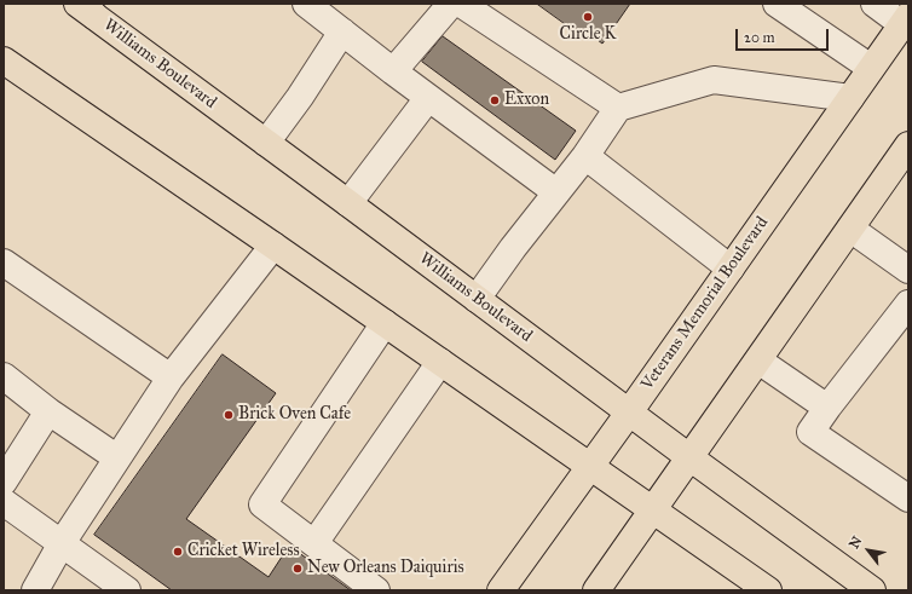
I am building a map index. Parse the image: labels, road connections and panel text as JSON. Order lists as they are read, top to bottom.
{
  "streets": {
    "main road": ["Williams Boulevard", "Veterans Memorial Boulevard"]
  },
  "crossings": [
    ["Williams Boulevard", "Veterans Memorial Boulevard"]
  ],
  "places": [
    "Circle K",
    "Exxon",
    "Brick Oven Cafe",
    "Cricket Wireless",
    "New Orleans Daiquiris"
  ],
  "scale_bar": "20 m",
  "north": "top left"
}
